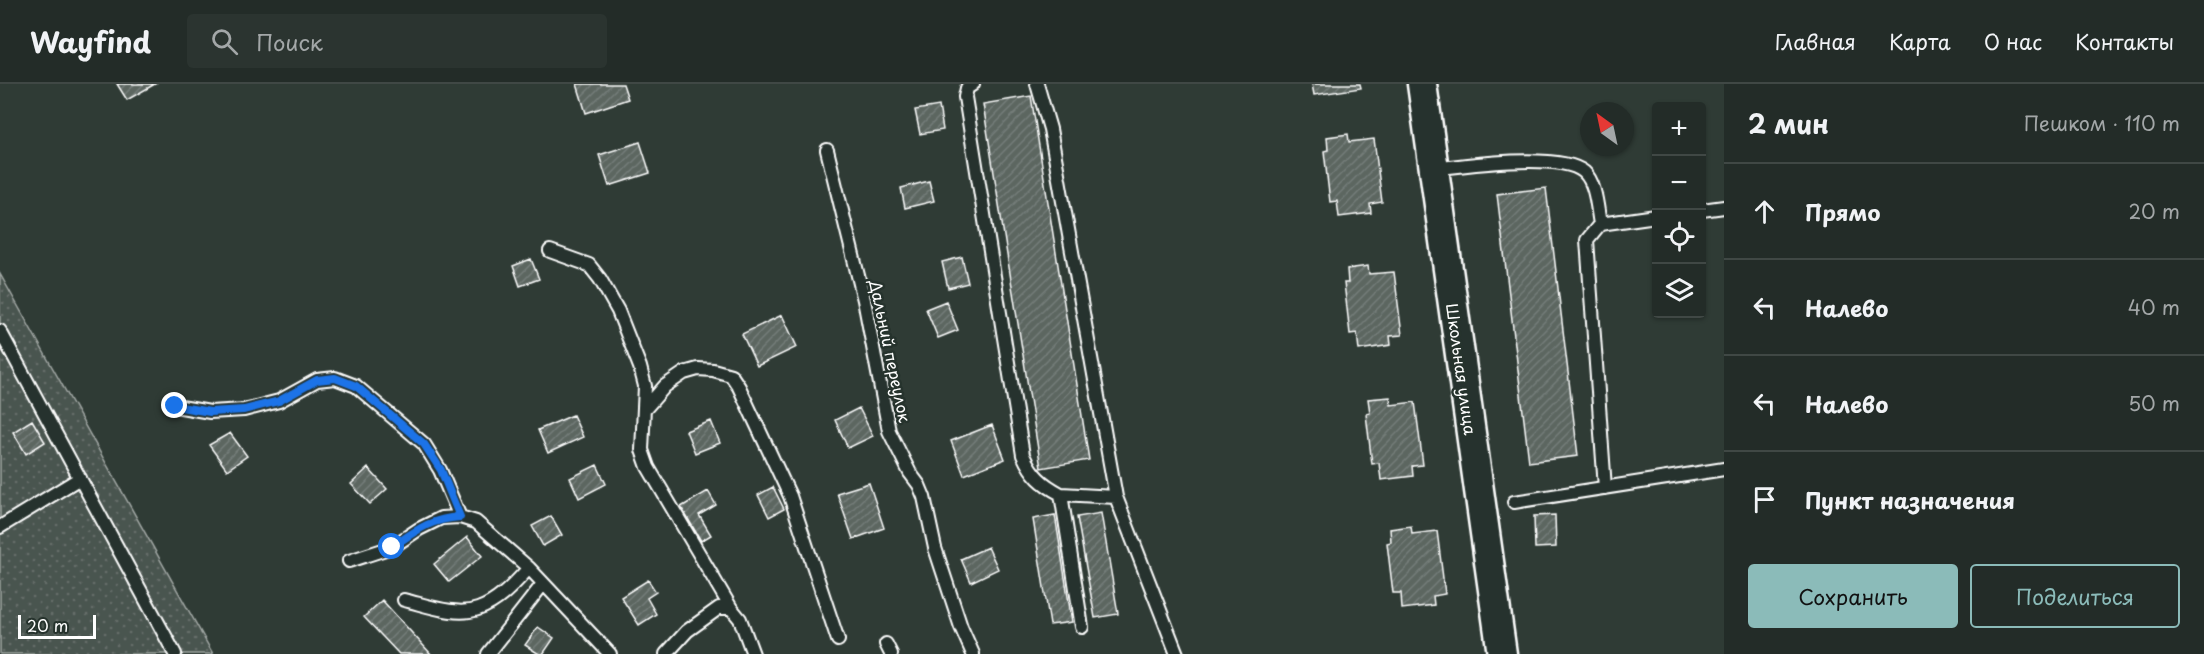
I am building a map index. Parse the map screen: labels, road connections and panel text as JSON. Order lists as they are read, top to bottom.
{
  "streets": {
    "street": ["Школьная улица"],
    "lane": ["Дальний переулок"]
  },
  "scale_bar": "20 m",
  "north": "top left",
  "page": {
    "header": "Wayfind",
    "search": "Поиск",
    "nav": [
      "Главная",
      "Карта",
      "О нас",
      "Контакты"
    ],
    "heading": ["2 мин", "Пешком · 110 m"],
    "map_buttons": ["+", "−"],
    "list": [
      ["Прямо", "20 m"],
      ["Налево", "40 m"],
      ["Налево", "50 m"],
      "Пункт назначения"
    ],
    "buttons": ["Сохранить", "Поделиться"],
    "scale": "20 m"
  }
}
